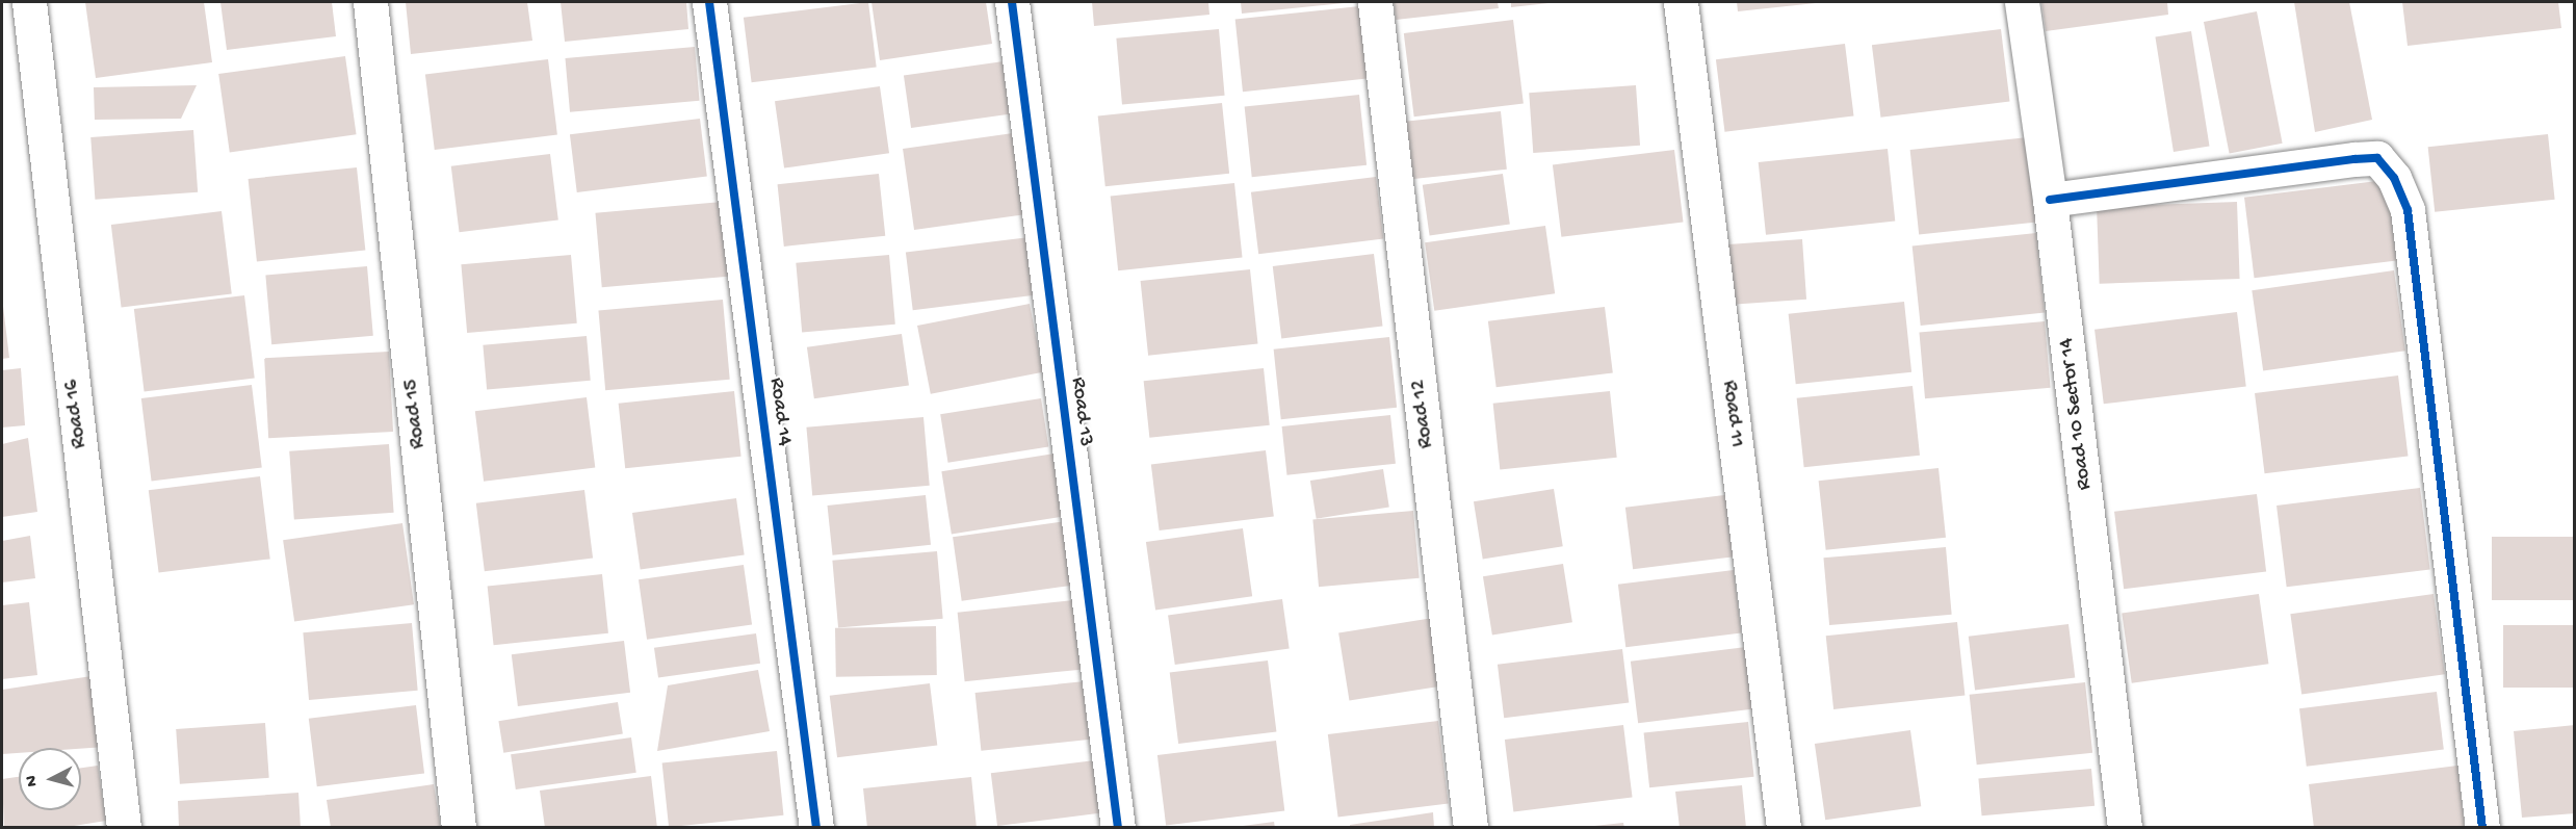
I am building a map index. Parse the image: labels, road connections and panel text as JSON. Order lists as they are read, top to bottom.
{
  "streets": {
    "street": [
      "Road 14",
      "Road 13",
      "Road 16",
      "Road 15",
      "Road 12",
      "Road 11",
      "Road 10 Sector 14"
    ]
  },
  "north": "left"
}
